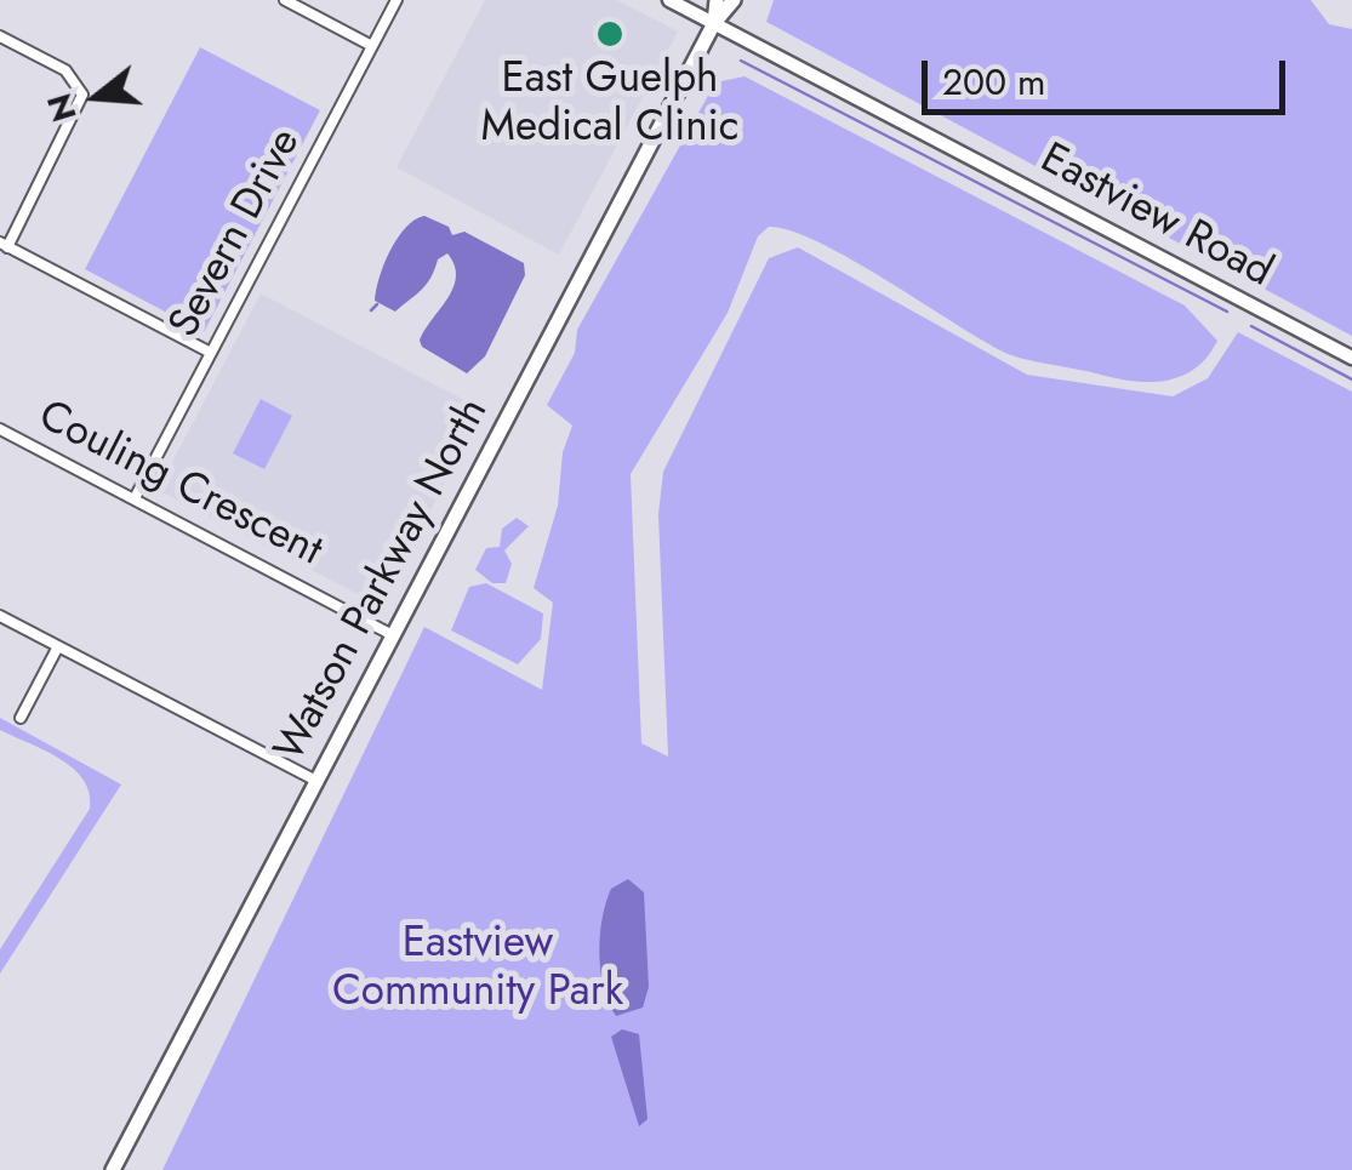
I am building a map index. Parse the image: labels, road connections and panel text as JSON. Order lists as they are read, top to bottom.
{
  "streets": {
    "main road": ["Watson Parkway North"],
    "street": ["Eastview Road", "Severn Drive", "Couling Crescent"]
  },
  "crossings": [
    ["Eastview Road", "Watson Parkway North"],
    ["Severn Drive", "Couling Crescent"],
    ["Couling Crescent", "Watson Parkway North"]
  ],
  "parks": ["Eastview Community Park"],
  "places": ["East Guelph Medical Clinic"],
  "scale_bar": "200 m",
  "north": "left"
}
